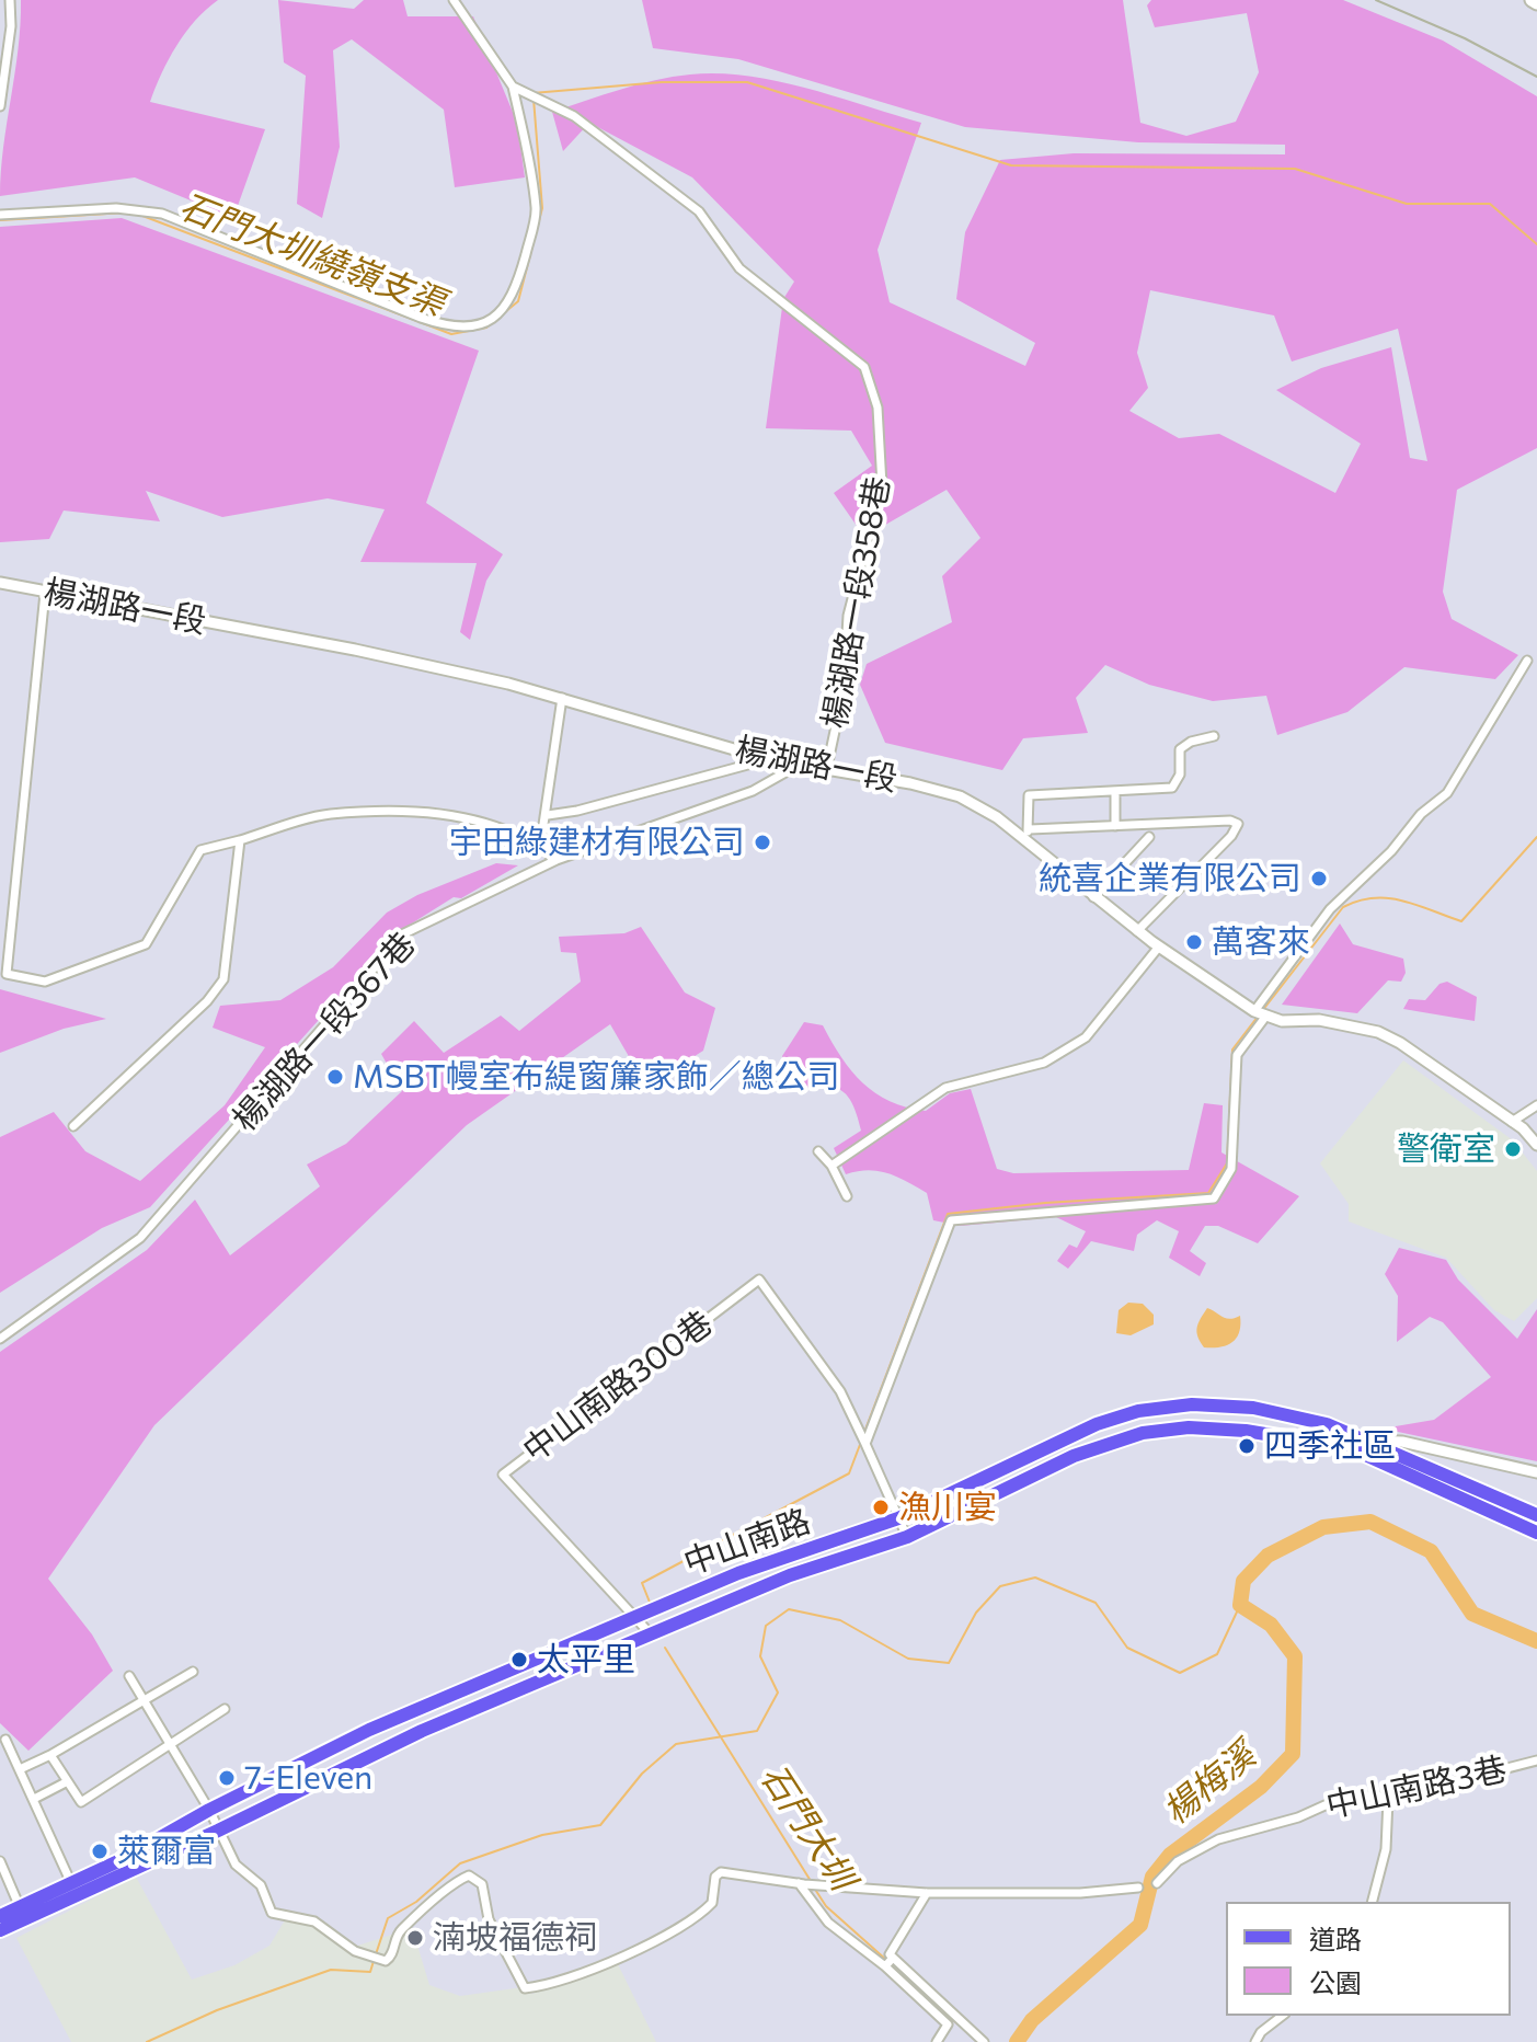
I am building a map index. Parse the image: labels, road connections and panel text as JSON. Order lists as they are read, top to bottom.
{
  "streets": {
    "main road": ["中山南路"],
    "street": [
      "楊湖路一段358巷",
      "楊湖路一段",
      "楊湖路一段367巷",
      "中山南路300巷",
      "中山南路3巷"
    ]
  },
  "crossings": [
    ["楊湖路一段358巷", "楊湖路一段"],
    ["楊湖路一段", "楊湖路一段367巷"],
    ["中山南路300巷", "中山南路"]
  ],
  "water": ["石門大圳繞嶺支渠", "楊梅溪", "石門大圳"],
  "places": [
    "宇田綠建材有限公司",
    "統喜企業有限公司",
    "萬客來",
    "MSBT幔室布緹窗簾家飾／總公司",
    "警衛室",
    "四季社區",
    "漁川宴",
    "太平里",
    "7-Eleven",
    "萊爾富",
    "湳坡福德祠"
  ],
  "legend": ["道路", "公園"]
}
